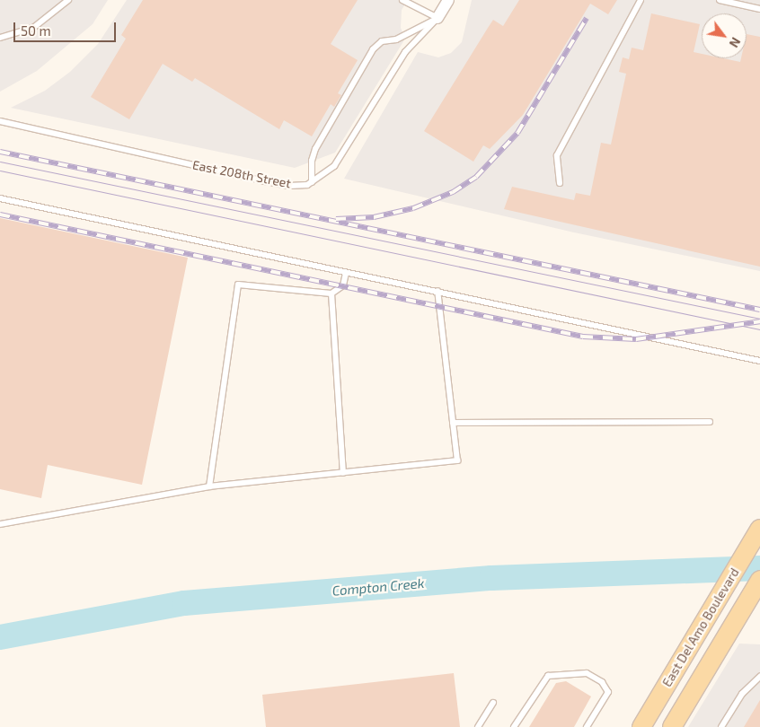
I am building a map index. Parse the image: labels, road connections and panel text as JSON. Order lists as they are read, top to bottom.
{
  "streets": {
    "main road": ["East Del Amo Boulevard"],
    "street": ["East 208th Street"]
  },
  "water": ["Compton Creek"],
  "scale_bar": "50 m",
  "north": "bottom right"
}
